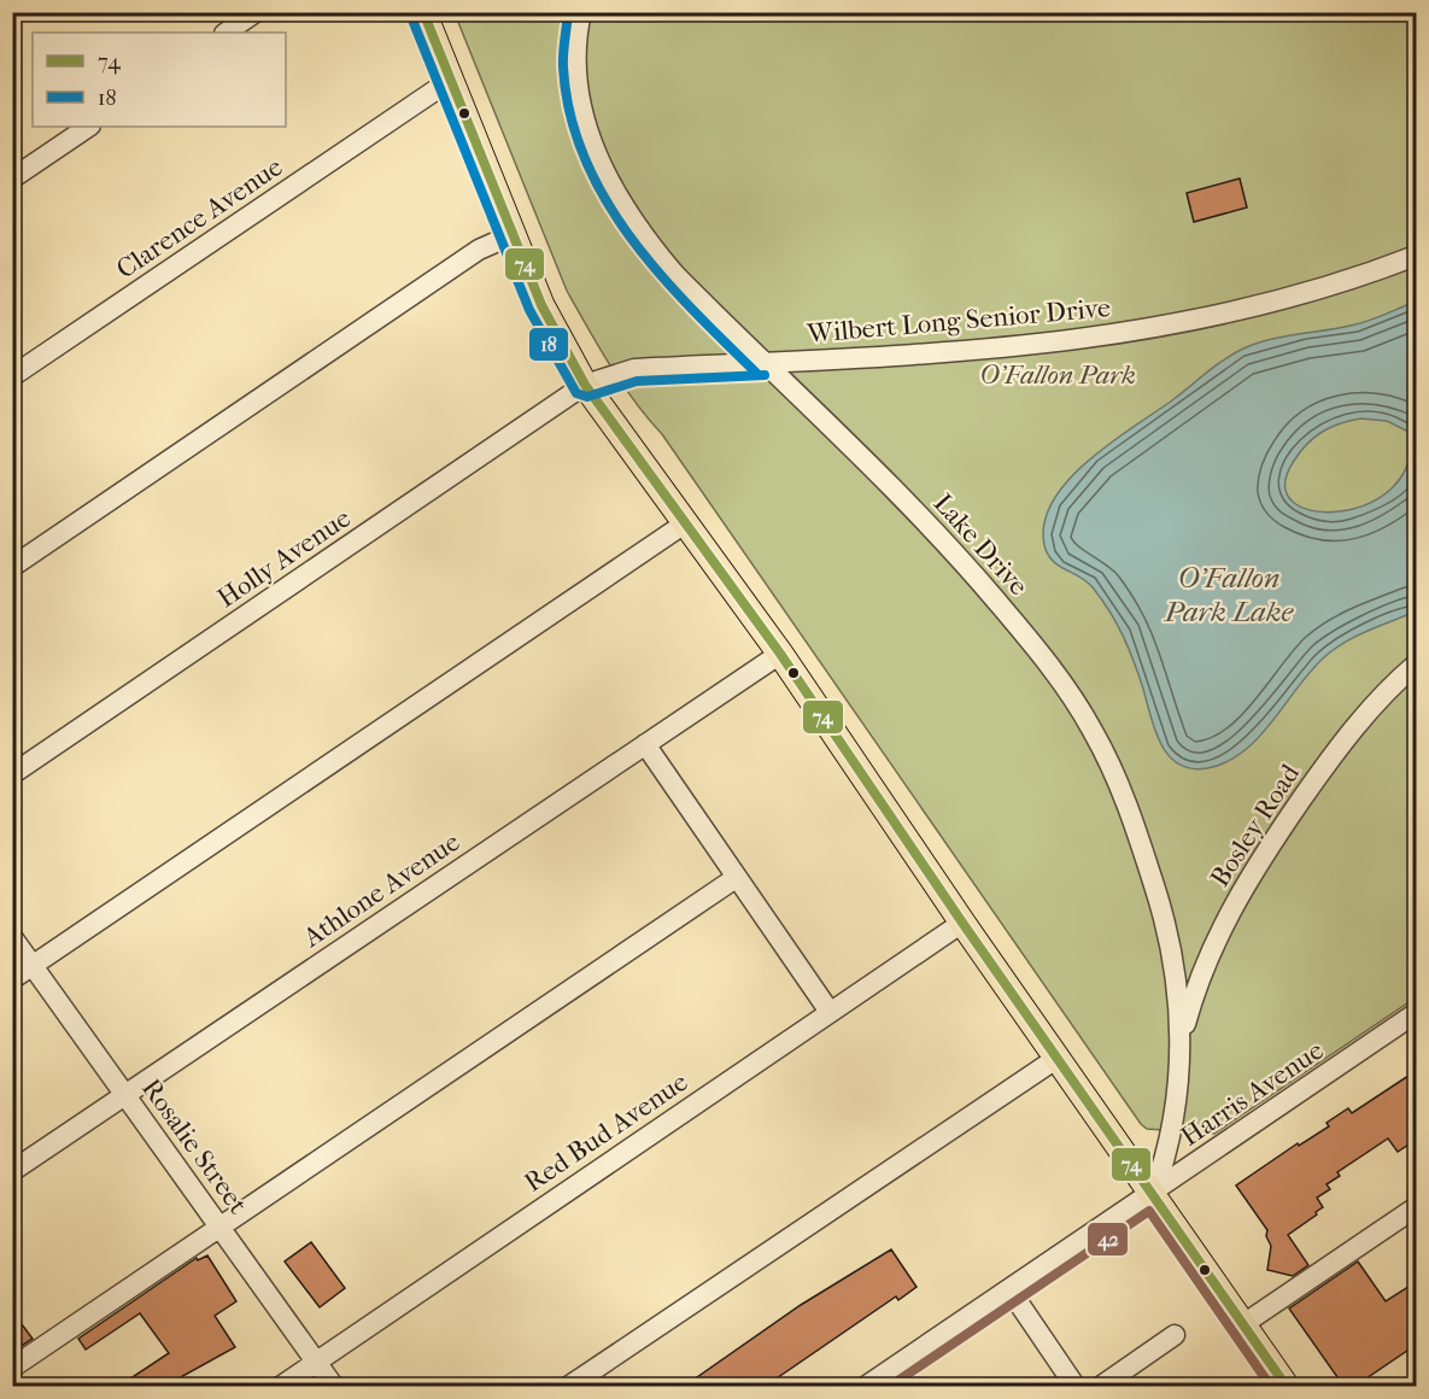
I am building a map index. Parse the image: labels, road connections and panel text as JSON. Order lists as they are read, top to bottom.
{
  "streets": {
    "street": [
      "Clarence Avenue",
      "Wilbert Long Senior Drive",
      "Lake Drive",
      "Holly Avenue",
      "Bosley Road",
      "Athlone Avenue",
      "Harris Avenue",
      "Red Bud Avenue",
      "Rosalie Street"
    ]
  },
  "crossings": [
    ["Wilbert Long Senior Drive", "Lake Drive"],
    ["Wilbert Long Senior Drive", "Holly Avenue"],
    ["Lake Drive", "Bosley Road"],
    ["Lake Drive", "Harris Avenue"],
    ["Athlone Avenue", "Rosalie Street"],
    ["Red Bud Avenue", "Rosalie Street"]
  ],
  "water": ["O'Fallon Park Lake"],
  "parks": ["O'Fallon Park"],
  "lines": ["transit line 74", "transit line 18", "transit line 42"],
  "legend": ["74", "18"]
}
